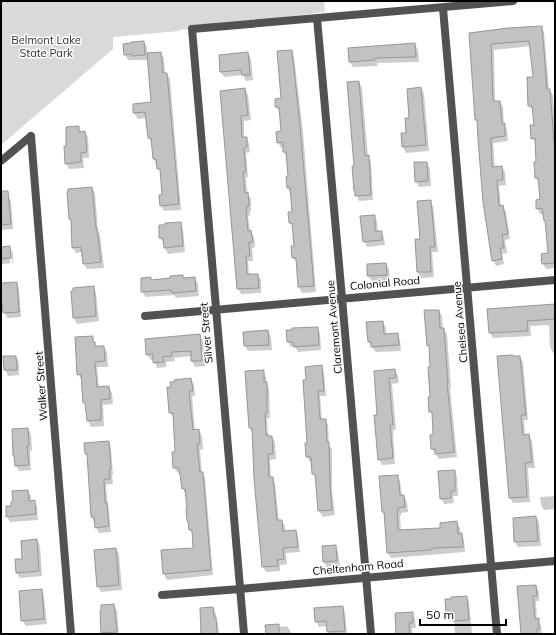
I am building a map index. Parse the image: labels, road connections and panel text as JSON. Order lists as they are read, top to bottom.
{
  "streets": {
    "street": [
      "Colonial Road",
      "Chelsea Avenue",
      "Claremont Avenue",
      "Silver Street",
      "Walker Street",
      "Cheltenham Road"
    ]
  },
  "crossings": [
    ["Colonial Road", "Chelsea Avenue"],
    ["Colonial Road", "Claremont Avenue"],
    ["Colonial Road", "Silver Street"],
    ["Chelsea Avenue", "Cheltenham Road"],
    ["Claremont Avenue", "Silver Street"],
    ["Claremont Avenue", "Cheltenham Road"],
    ["Silver Street", "Cheltenham Road"]
  ],
  "parks": ["Belmont Lake State Park"],
  "scale_bar": "50 m"
}
